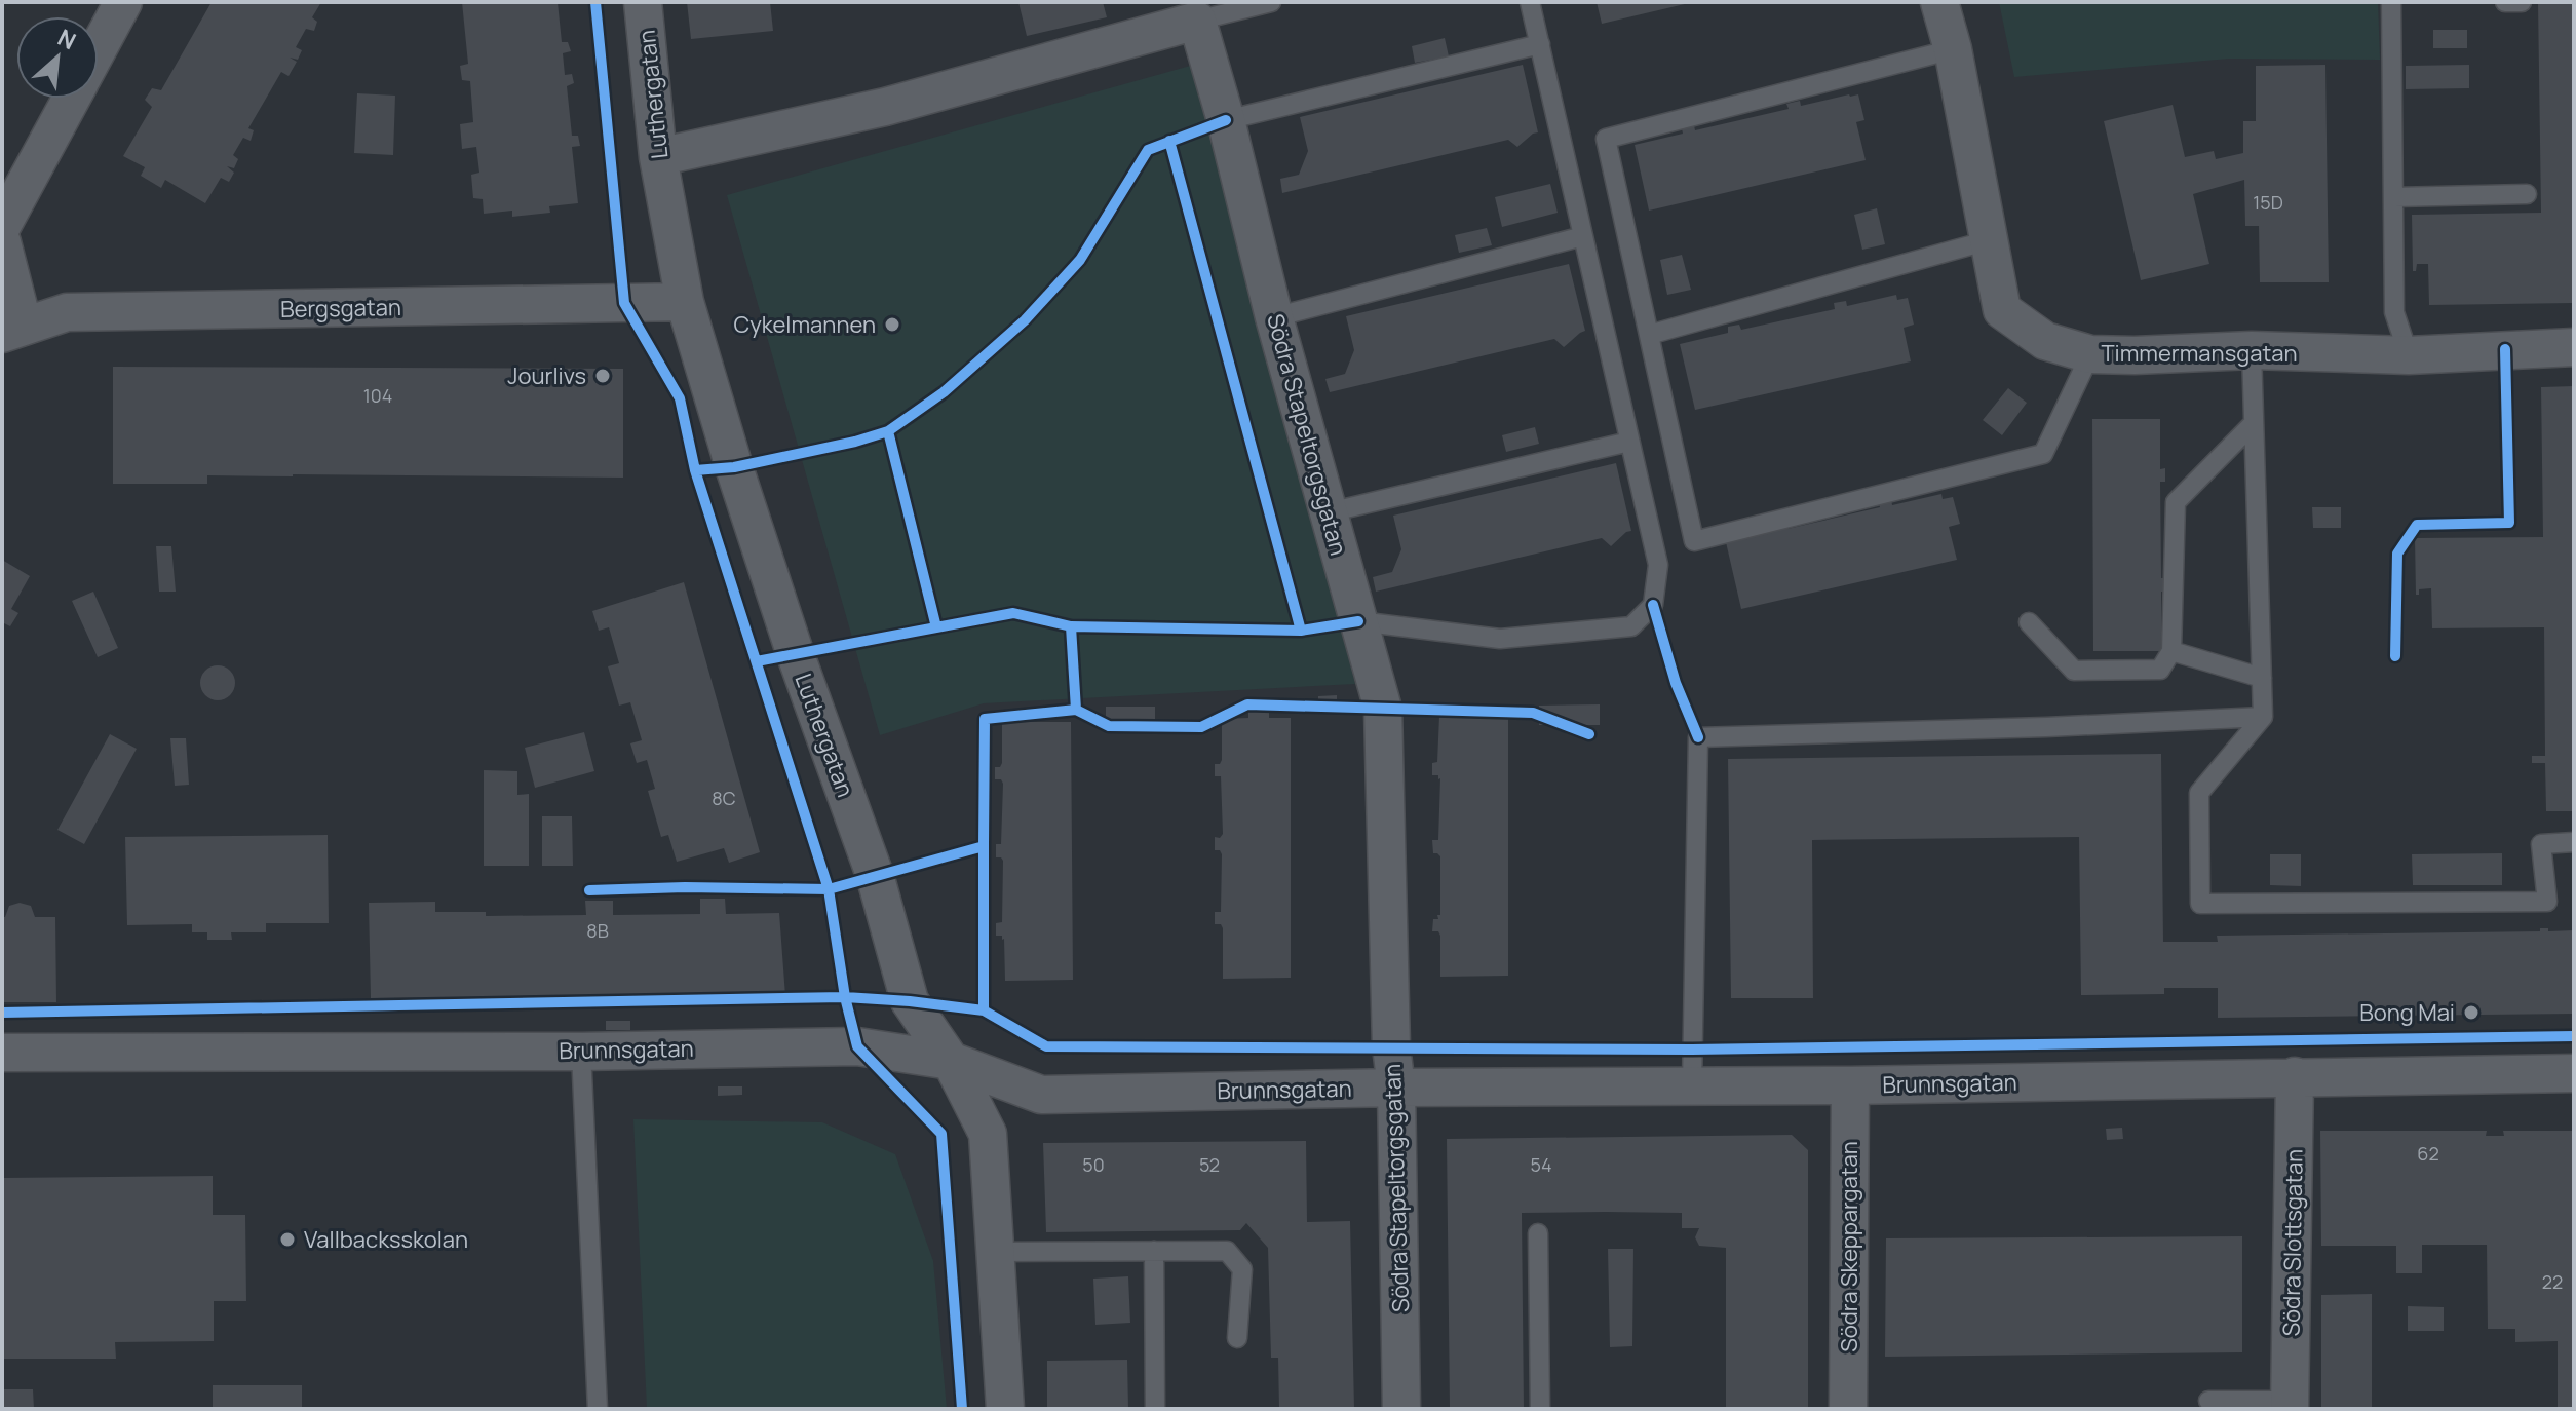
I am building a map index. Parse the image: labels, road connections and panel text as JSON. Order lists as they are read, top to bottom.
{
  "streets": {
    "street": [
      "Luthergatan",
      "Bergsgatan",
      "Timmermansgatan",
      "Södra Stapeltorgsgatan",
      "Brunnsgatan",
      "Södra Slottsgatan",
      "Södra Skeppargatan"
    ]
  },
  "crossings": [
    ["Luthergatan", "Bergsgatan"],
    ["Luthergatan", "Brunnsgatan"],
    ["Södra Stapeltorgsgatan", "Brunnsgatan"],
    ["Brunnsgatan", "Södra Slottsgatan"],
    ["Brunnsgatan", "Södra Skeppargatan"]
  ],
  "places": [
    "Cykelmannen",
    "Jourlivs",
    "Bong Mai",
    "Vallbacksskolan"
  ],
  "house_numbers": [
    "15D",
    "104",
    "8C",
    "8B",
    "62",
    "50",
    "52",
    "54",
    "22"
  ],
  "north": "top right"
}
